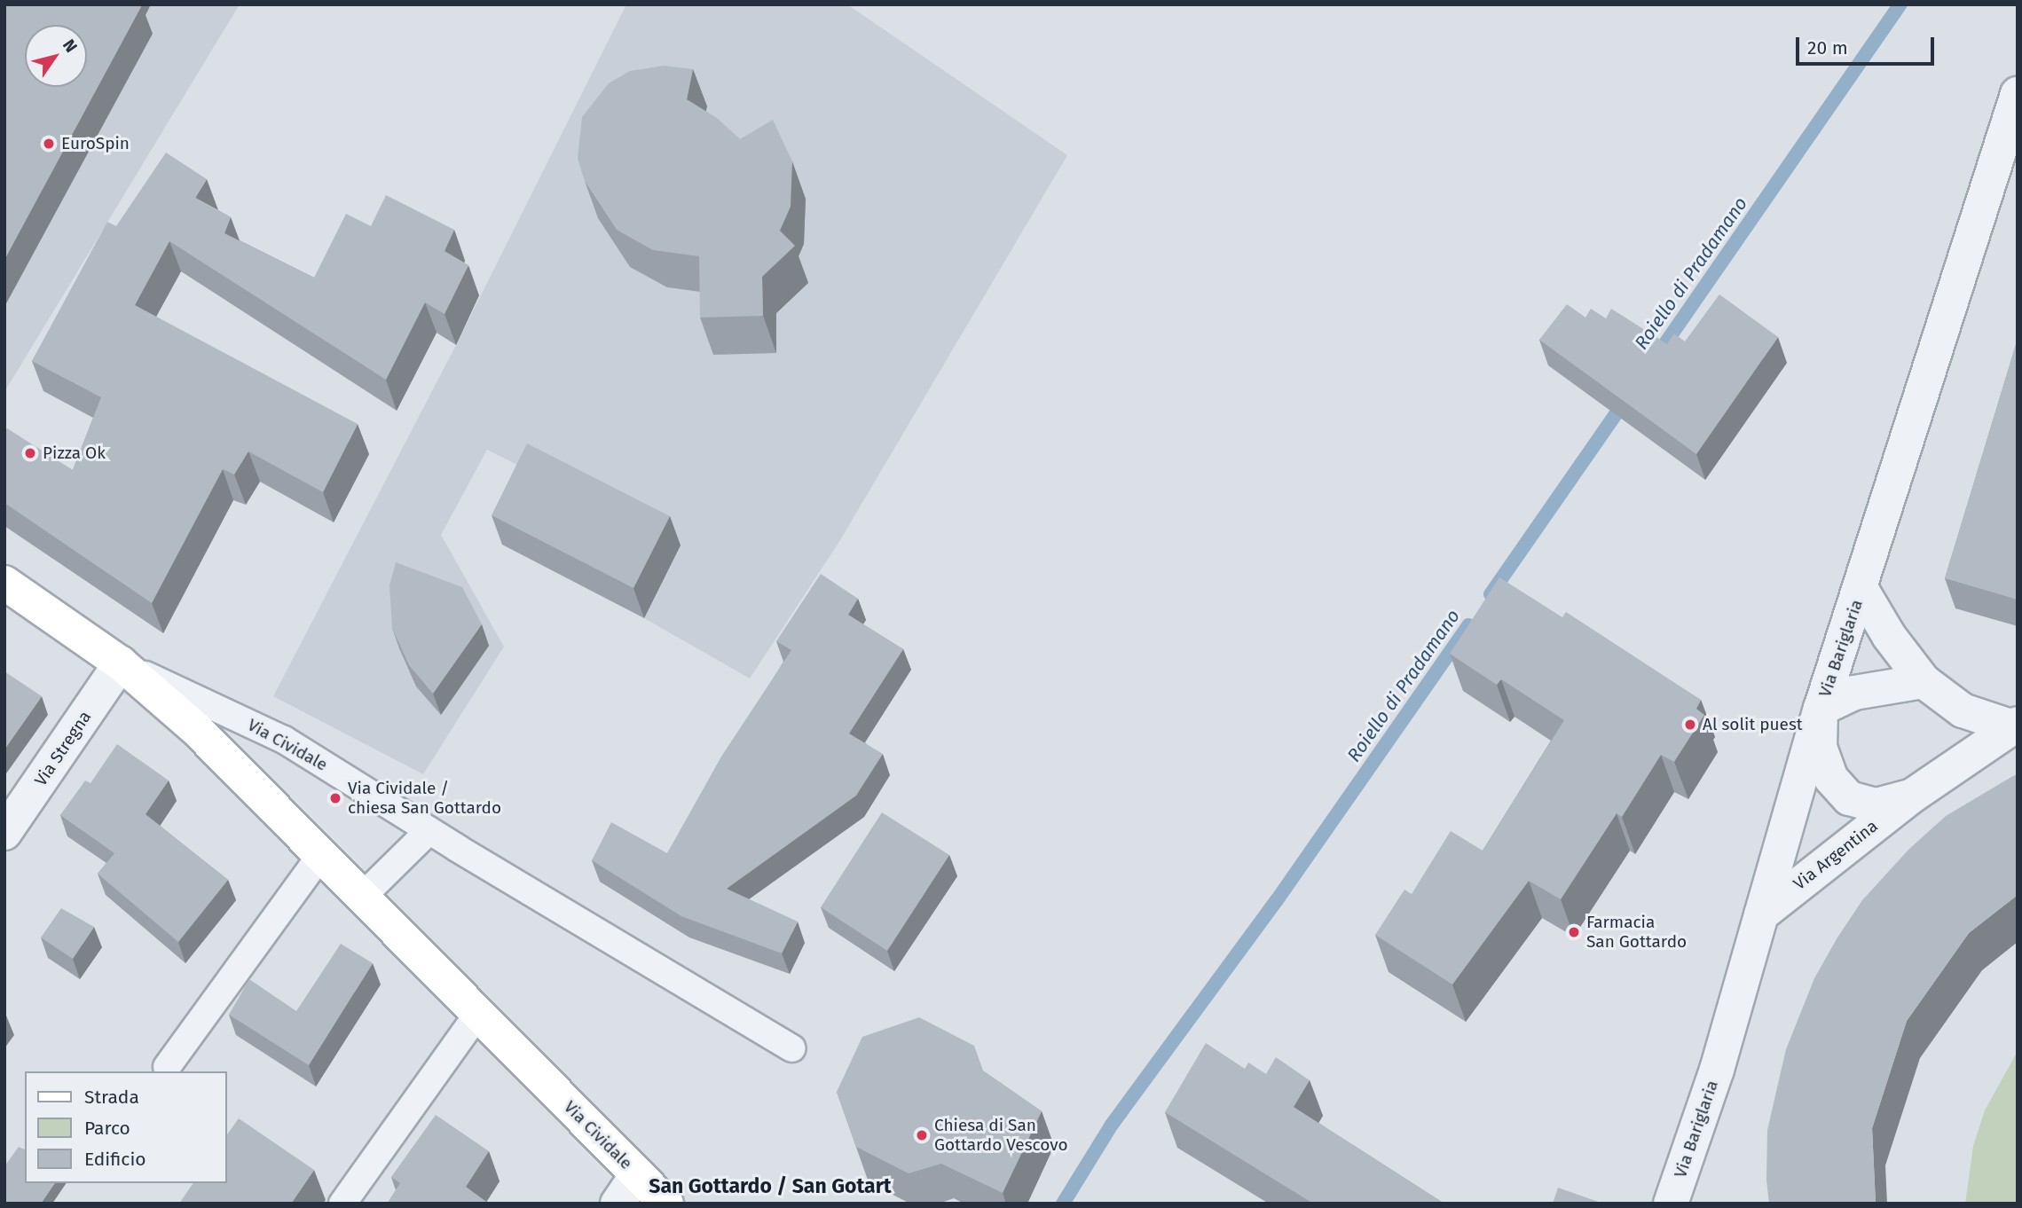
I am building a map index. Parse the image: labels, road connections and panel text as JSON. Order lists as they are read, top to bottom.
{
  "streets": {
    "main road": ["Via Cividale"],
    "street": ["Via Bariglaria", "Via Stregna", "Via Argentina"]
  },
  "crossings": [
    ["Via Bariglaria", "Via Argentina"],
    ["Via Cividale", "Via Stregna"]
  ],
  "districts": ["San Gottardo / San Gotart"],
  "water": ["Roiello di Pradamano"],
  "places": [
    "EuroSpin",
    "Pizza Ok",
    "Al solit puest",
    "Via Cividale / chiesa San Gottardo",
    "Farmacia San Gottardo",
    "Chiesa di San Gottardo Vescovo"
  ],
  "legend": ["Strada", "Parco", "Edificio"],
  "scale_bar": "20 m",
  "north": "top right"
}
